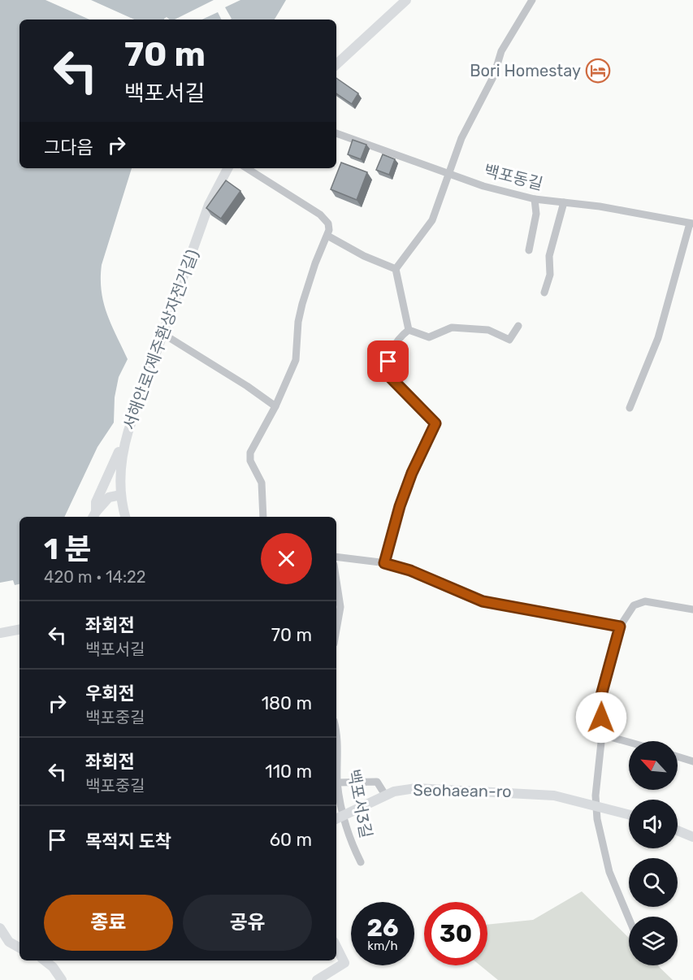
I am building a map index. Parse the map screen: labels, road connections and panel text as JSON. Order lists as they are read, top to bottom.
{
  "streets": {
    "street": [
      "백포동길",
      "서해안로(제주환상자전거길)",
      "Seohaean-ro",
      "백포서3길"
    ]
  },
  "crossings": [
    ["Seohaean-ro", "백포서3길"]
  ],
  "places": {
    "hotel": ["Bori Homestay"]
  },
  "north": "top left",
  "page": {
    "turn": ["70 m", "백포서길"],
    "then": "그다음",
    "heading": ["1 분", "420 m · 14:22"],
    "list": [
      {
        "name": "좌회전",
        "note": "백포서길",
        "value": "70 m"
      },
      {
        "name": "우회전",
        "note": "백포중길",
        "value": "180 m"
      },
      {
        "name": "좌회전",
        "note": "백포중길",
        "value": "110 m"
      },
      {
        "name": "목적지 도착",
        "value": "60 m"
      }
    ],
    "buttons": ["종료", "공유"],
    "speed": "26 km/h",
    "limit": "30"
  }
}
